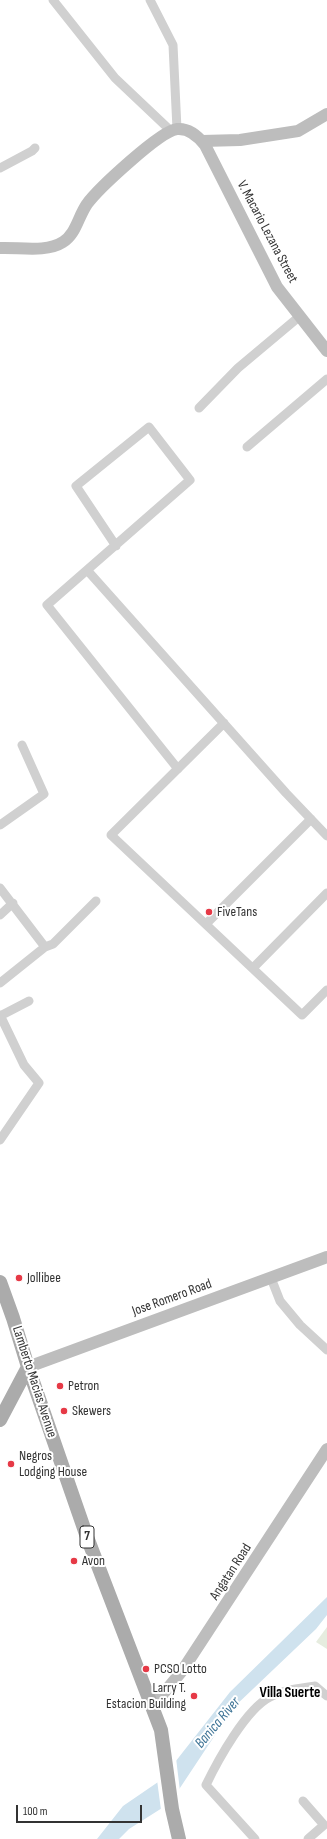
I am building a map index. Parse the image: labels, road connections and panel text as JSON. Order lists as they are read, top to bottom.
{
  "streets": {
    "main road": ["Lamberto Macias Avenue", "7"],
    "street": ["V. Macario Lezana Street", "Jose Romero Road", "Angatan Road"]
  },
  "crossings": [
    ["Jose Romero Road", "Lamberto Macias Avenue"],
    ["Lamberto Macias Avenue", "7"],
    ["Lamberto Macias Avenue", "Angatan Road"],
    ["7", "Angatan Road"]
  ],
  "districts": ["Villa Suerte"],
  "water": ["Banica River"],
  "places": [
    "FiveTans",
    "Jollibee",
    "Petron",
    "Skewers",
    "Negros Lodging House",
    "Avon",
    "PCSO Lotto",
    "Larry T. Estacion Building"
  ],
  "scale_bar": "100 m"
}
